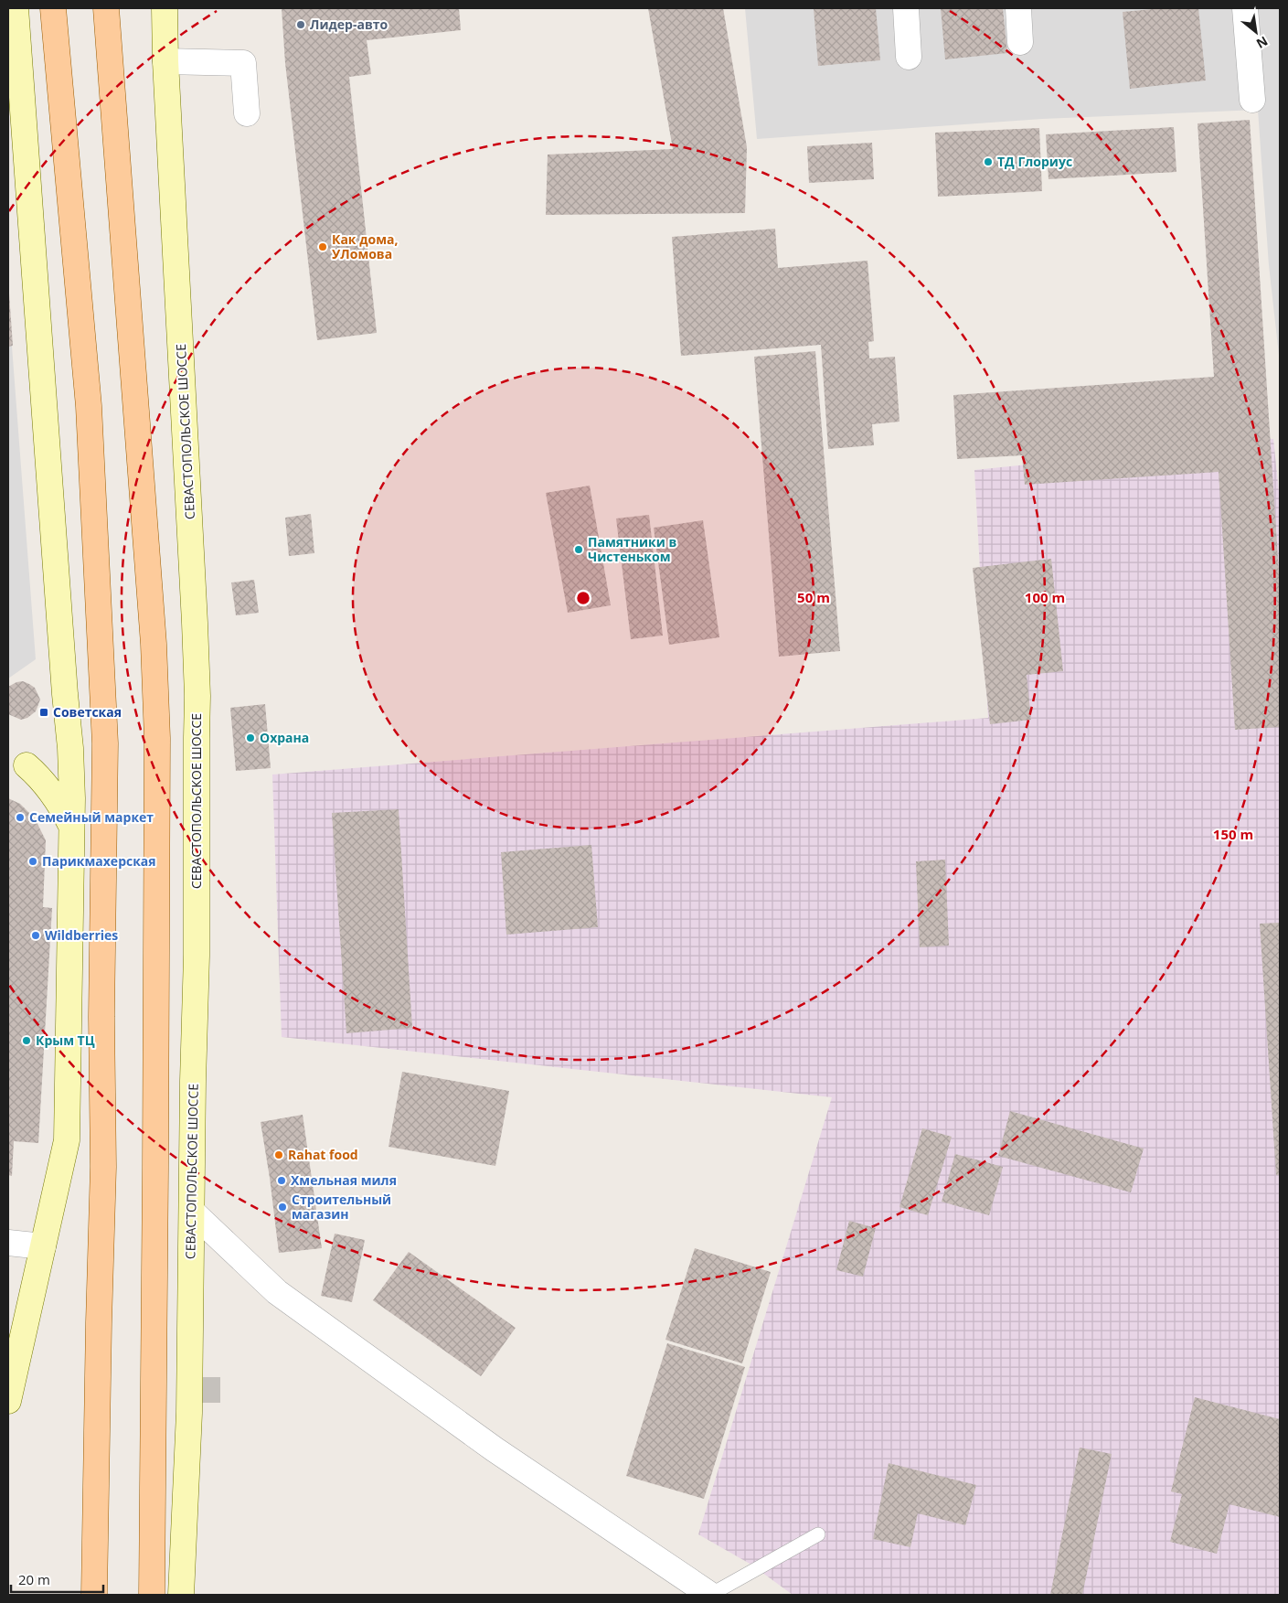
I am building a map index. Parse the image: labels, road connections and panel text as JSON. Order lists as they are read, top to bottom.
{
  "streets": {
    "main road": ["СЕВАСТОПОЛЬСКОЕ ШОССЕ"]
  },
  "places": {
    "other": [
      "Лидер-авто",
      "ТД Глориус",
      "Как дома, УЛомова",
      "Памятники в Чистеньком",
      "Охрана",
      "Семейный маркет",
      "Парикмахерская",
      "Wildberries",
      "Крым ТЦ",
      "Rahat food",
      "Хмельная миля",
      "Строительный магазин"
    ],
    "transit": ["Советская"]
  },
  "scale_bar": "20 m",
  "north": "bottom right",
  "rings": ["50 m", "100 m", "150 m"]
}
